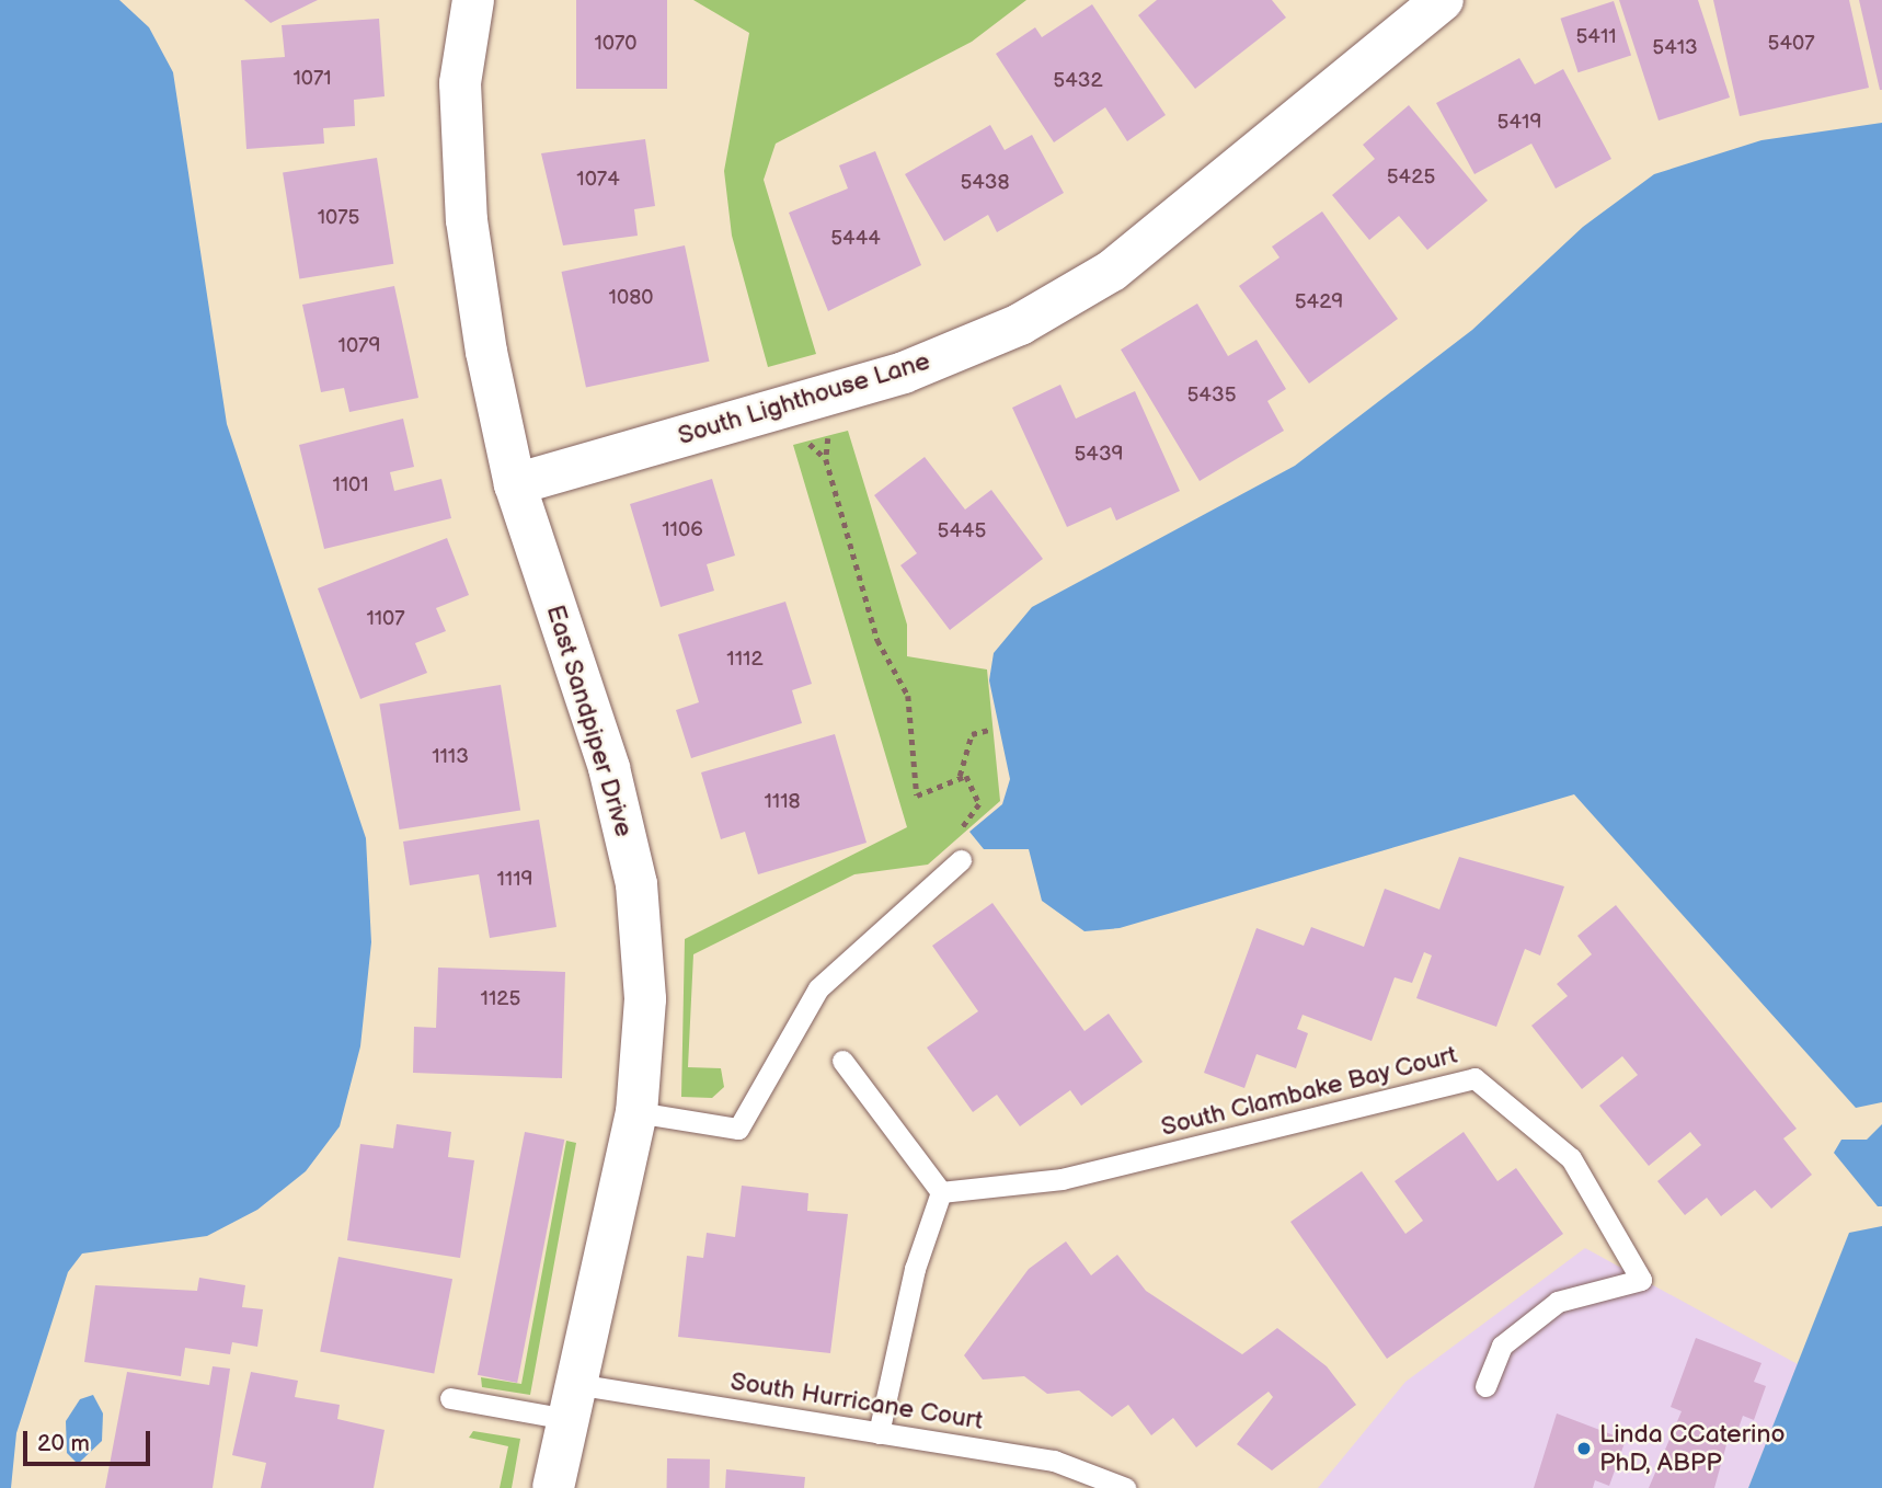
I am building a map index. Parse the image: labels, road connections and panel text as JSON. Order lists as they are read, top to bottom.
{
  "streets": {
    "street": ["South Lighthouse Lane", "East Sandpiper Drive"],
    "lane": ["South Clambake Bay Court", "South Hurricane Court"]
  },
  "crossings": [
    ["South Lighthouse Lane", "East Sandpiper Drive"],
    ["East Sandpiper Drive", "South Hurricane Court"]
  ],
  "places": ["Linda CCaterino PhD, ABPP"],
  "house_numbers": [
    "5411",
    "1070",
    "5407",
    "5413",
    "1071",
    "5432",
    "5419",
    "5425",
    "1074",
    "5438",
    "1075",
    "5444",
    "1080",
    "5429",
    "1079",
    "5435",
    "5439",
    "1101",
    "1106",
    "5445",
    "1107",
    "1112",
    "1113",
    "1118",
    "1119",
    "1125"
  ],
  "scale_bar": "20 m"
}
